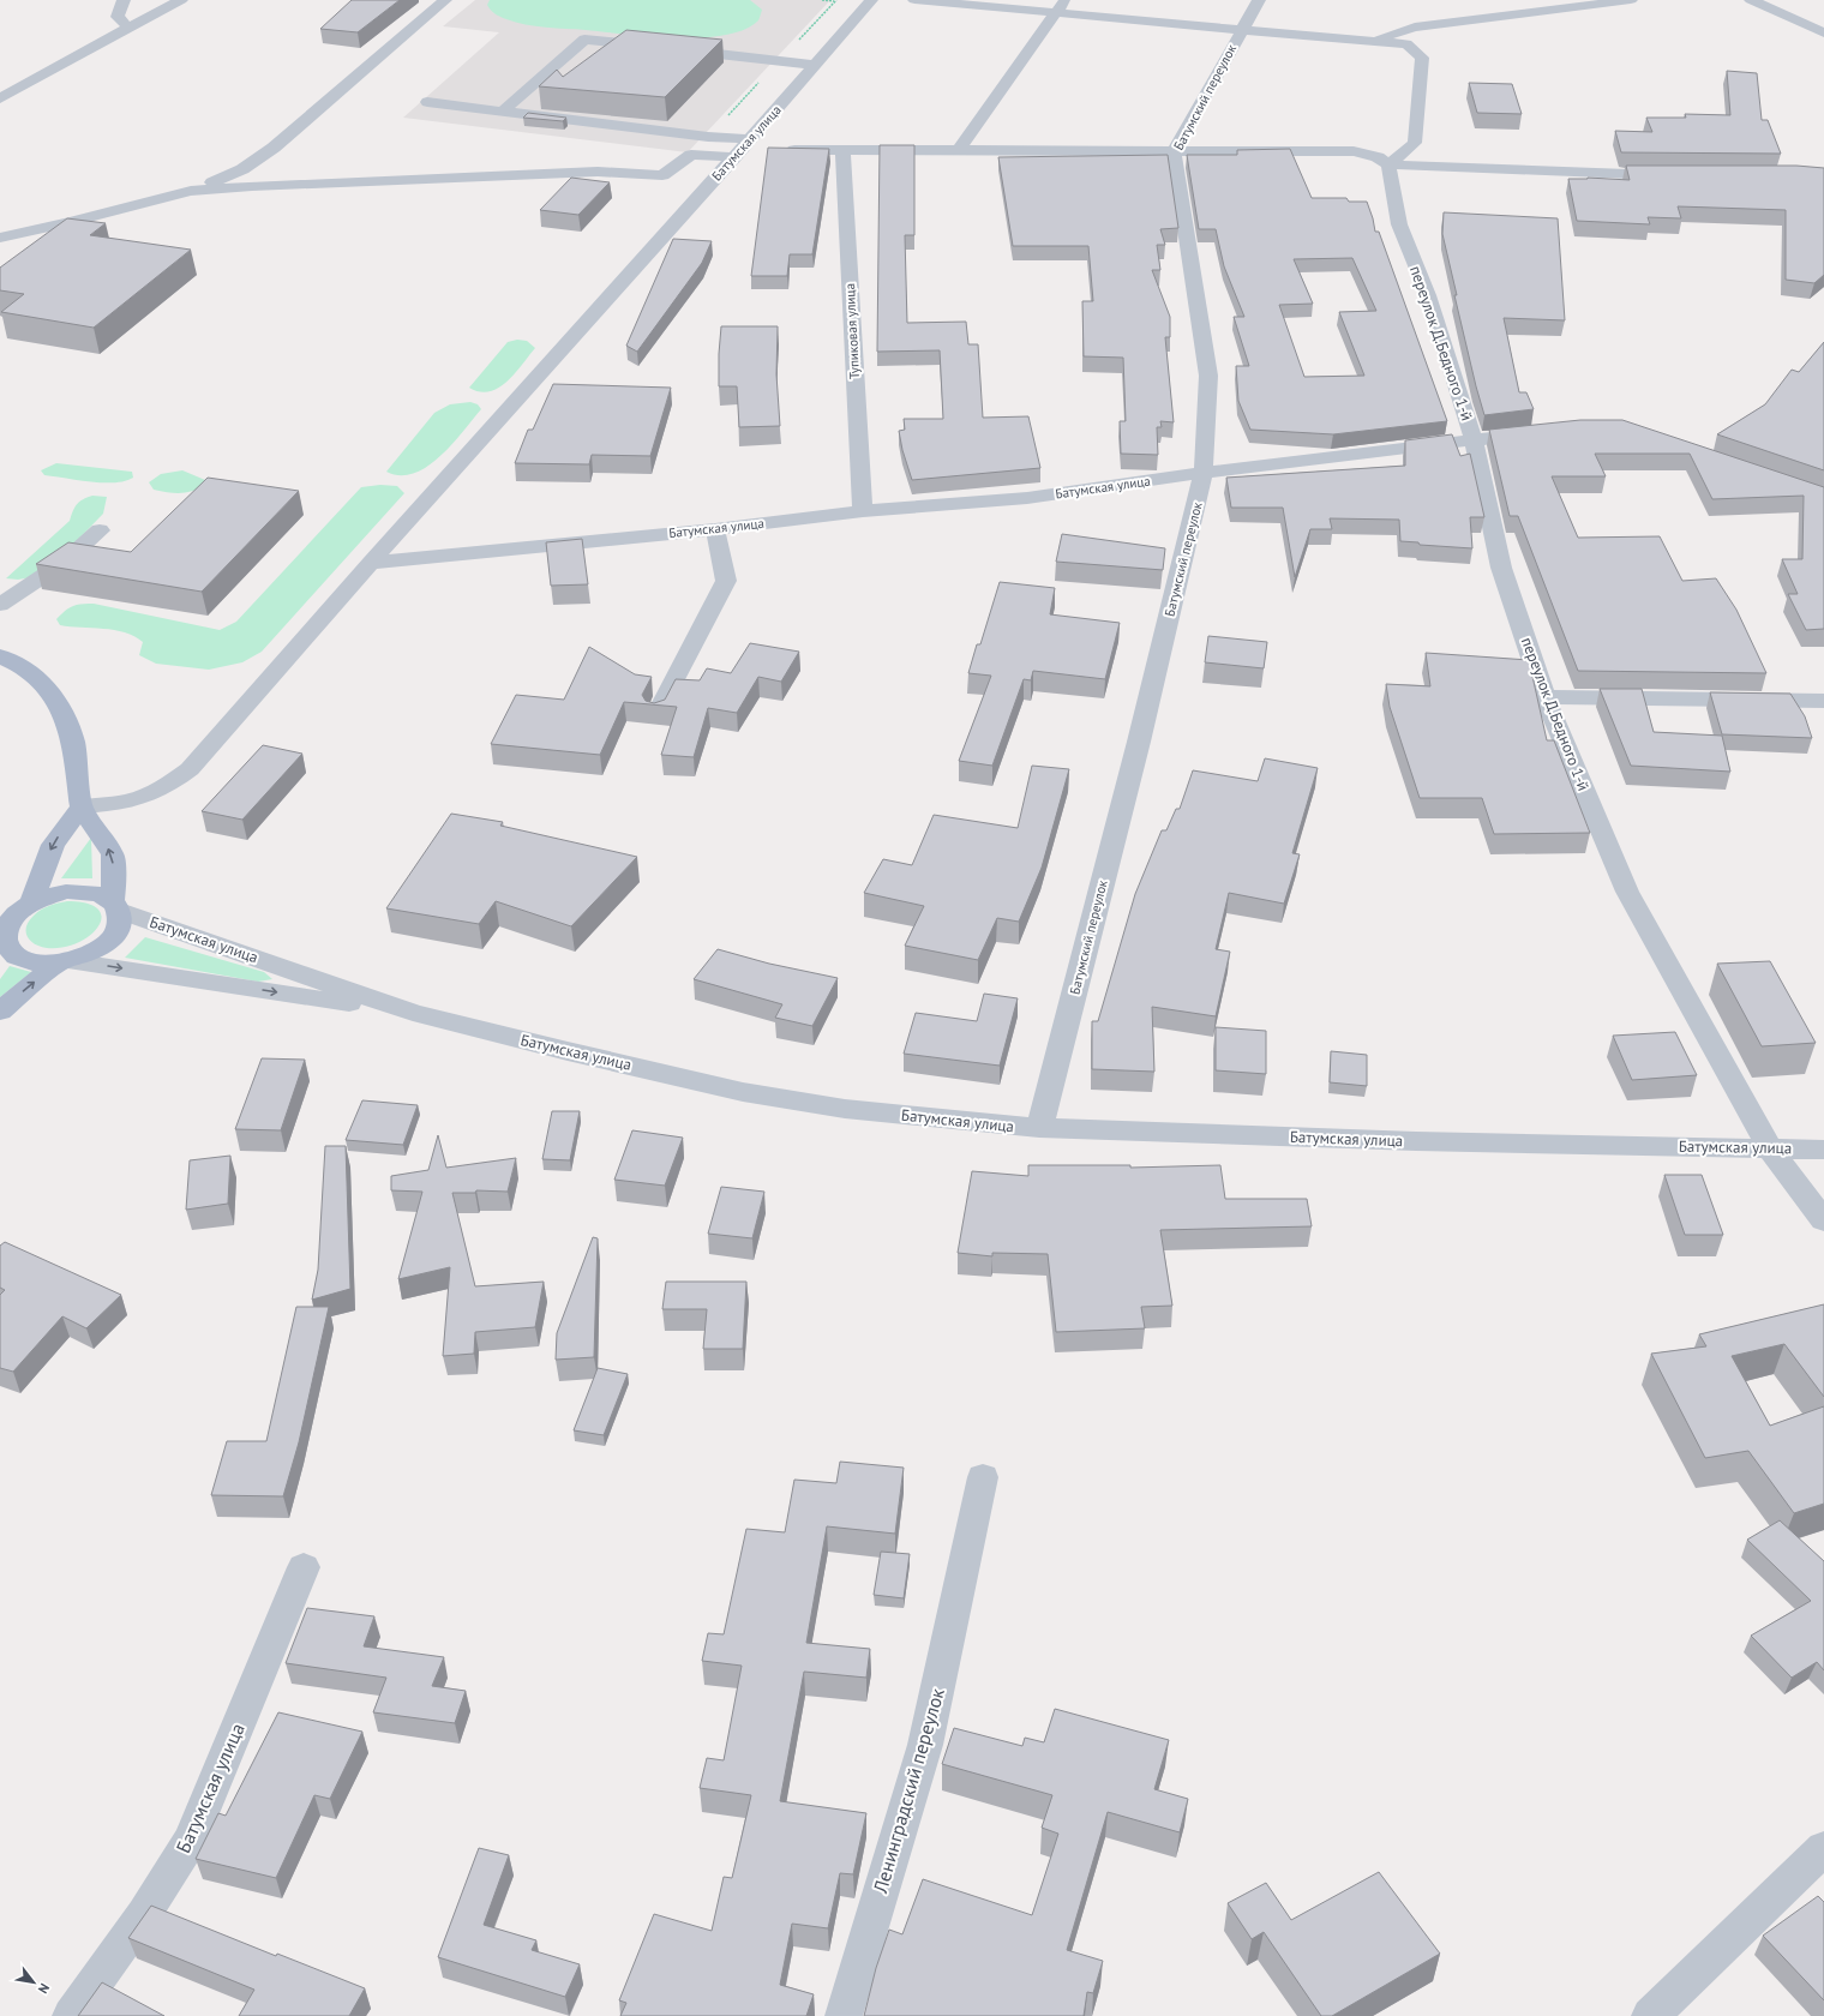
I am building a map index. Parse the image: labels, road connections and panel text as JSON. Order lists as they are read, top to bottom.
{
  "streets": {
    "street": [
      "Батумский переулок",
      "Батумская улица",
      "Тупиковая улица",
      "переулок Д.Бедного 1-й",
      "Ленинградский переулок"
    ]
  },
  "crossings": [
    ["Батумский переулок", "Батумская улица"],
    ["Батумская улица", "Тупиковая улица"],
    ["Батумская улица", "переулок Д.Бедного 1-й"]
  ],
  "north": "bottom right"
}
